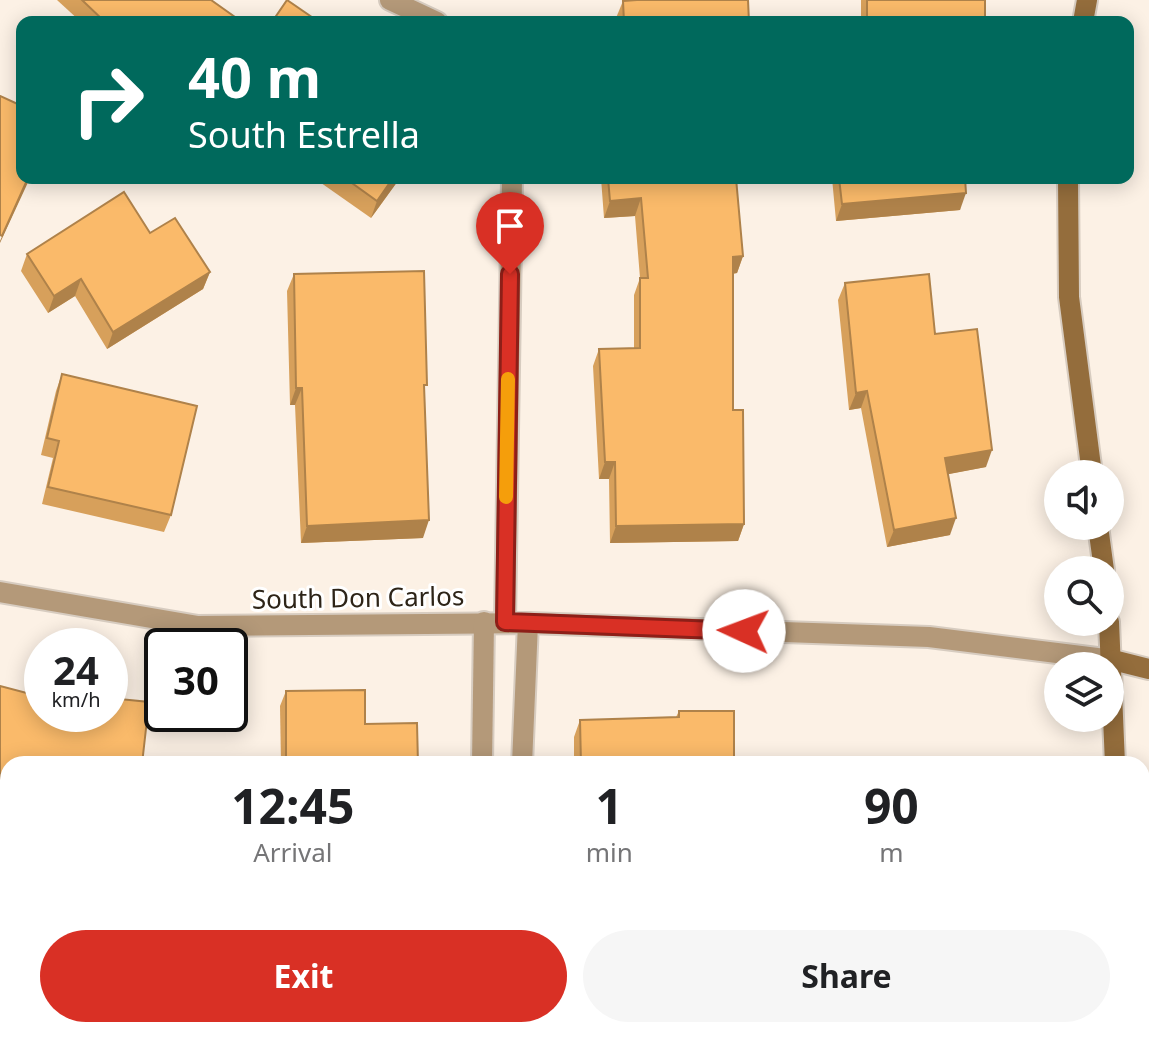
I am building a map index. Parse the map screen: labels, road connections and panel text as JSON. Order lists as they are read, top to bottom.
{
  "streets": {
    "street": ["South Don Carlos"]
  },
  "page": {
    "turn": ["40 m", "South Estrella"],
    "speed": "24 km/h",
    "limit": "30",
    "eta": [
      "12:45",
      "Arrival",
      "1",
      "min",
      "90",
      "m"
    ],
    "buttons": ["Exit", "Share"]
  }
}
